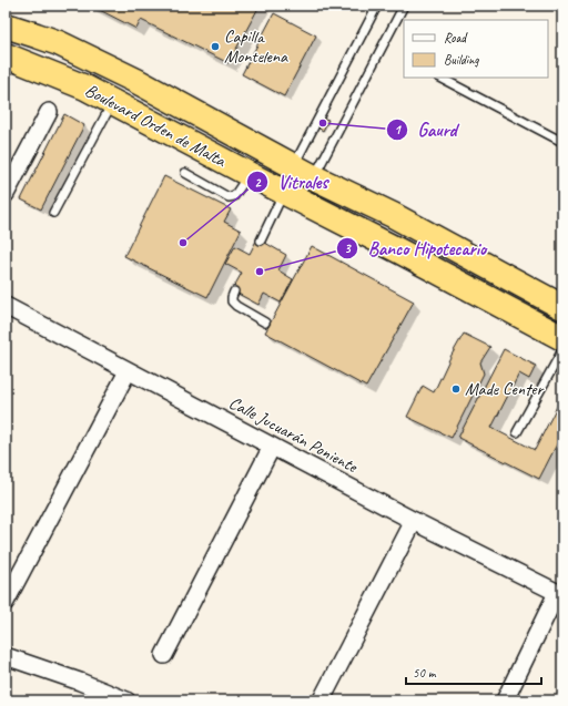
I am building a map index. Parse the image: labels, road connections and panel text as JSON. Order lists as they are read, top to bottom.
{
  "streets": {
    "highway": ["Boulevard Orden de Malta"],
    "street": ["Calle Jucuarán Poniente"]
  },
  "places": [
    "Capilla Montelena",
    "Gaurd",
    "Vitrales",
    "Banco Hipotecario",
    "Made Center"
  ],
  "legend": ["Road", "Building"],
  "scale_bar": "50 m"
}
